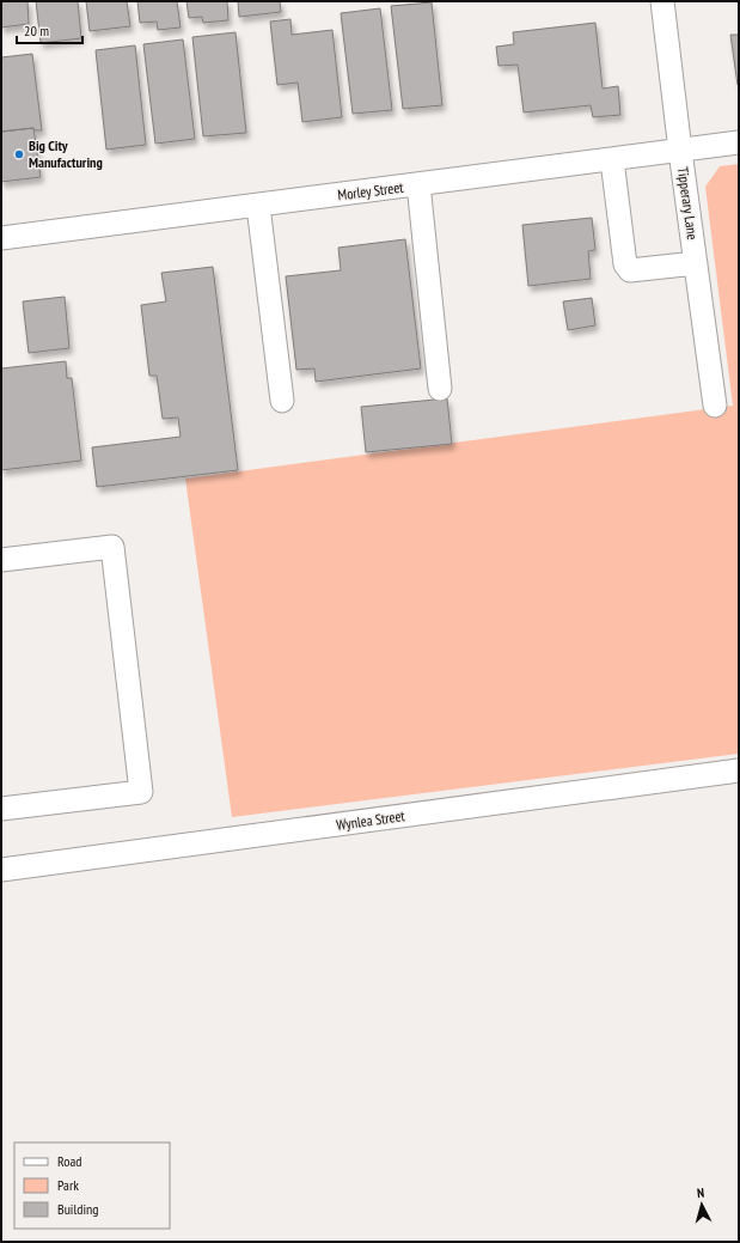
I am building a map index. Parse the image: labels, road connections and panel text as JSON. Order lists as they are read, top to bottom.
{
  "streets": {
    "street": ["Morley Street", "Tipperary Lane", "Wynlea Street"]
  },
  "crossings": [
    ["Morley Street", "Tipperary Lane"]
  ],
  "places": ["Big City Manufacturing"],
  "legend": ["Road", "Park", "Building"],
  "scale_bar": "20 m",
  "north": "top"
}
